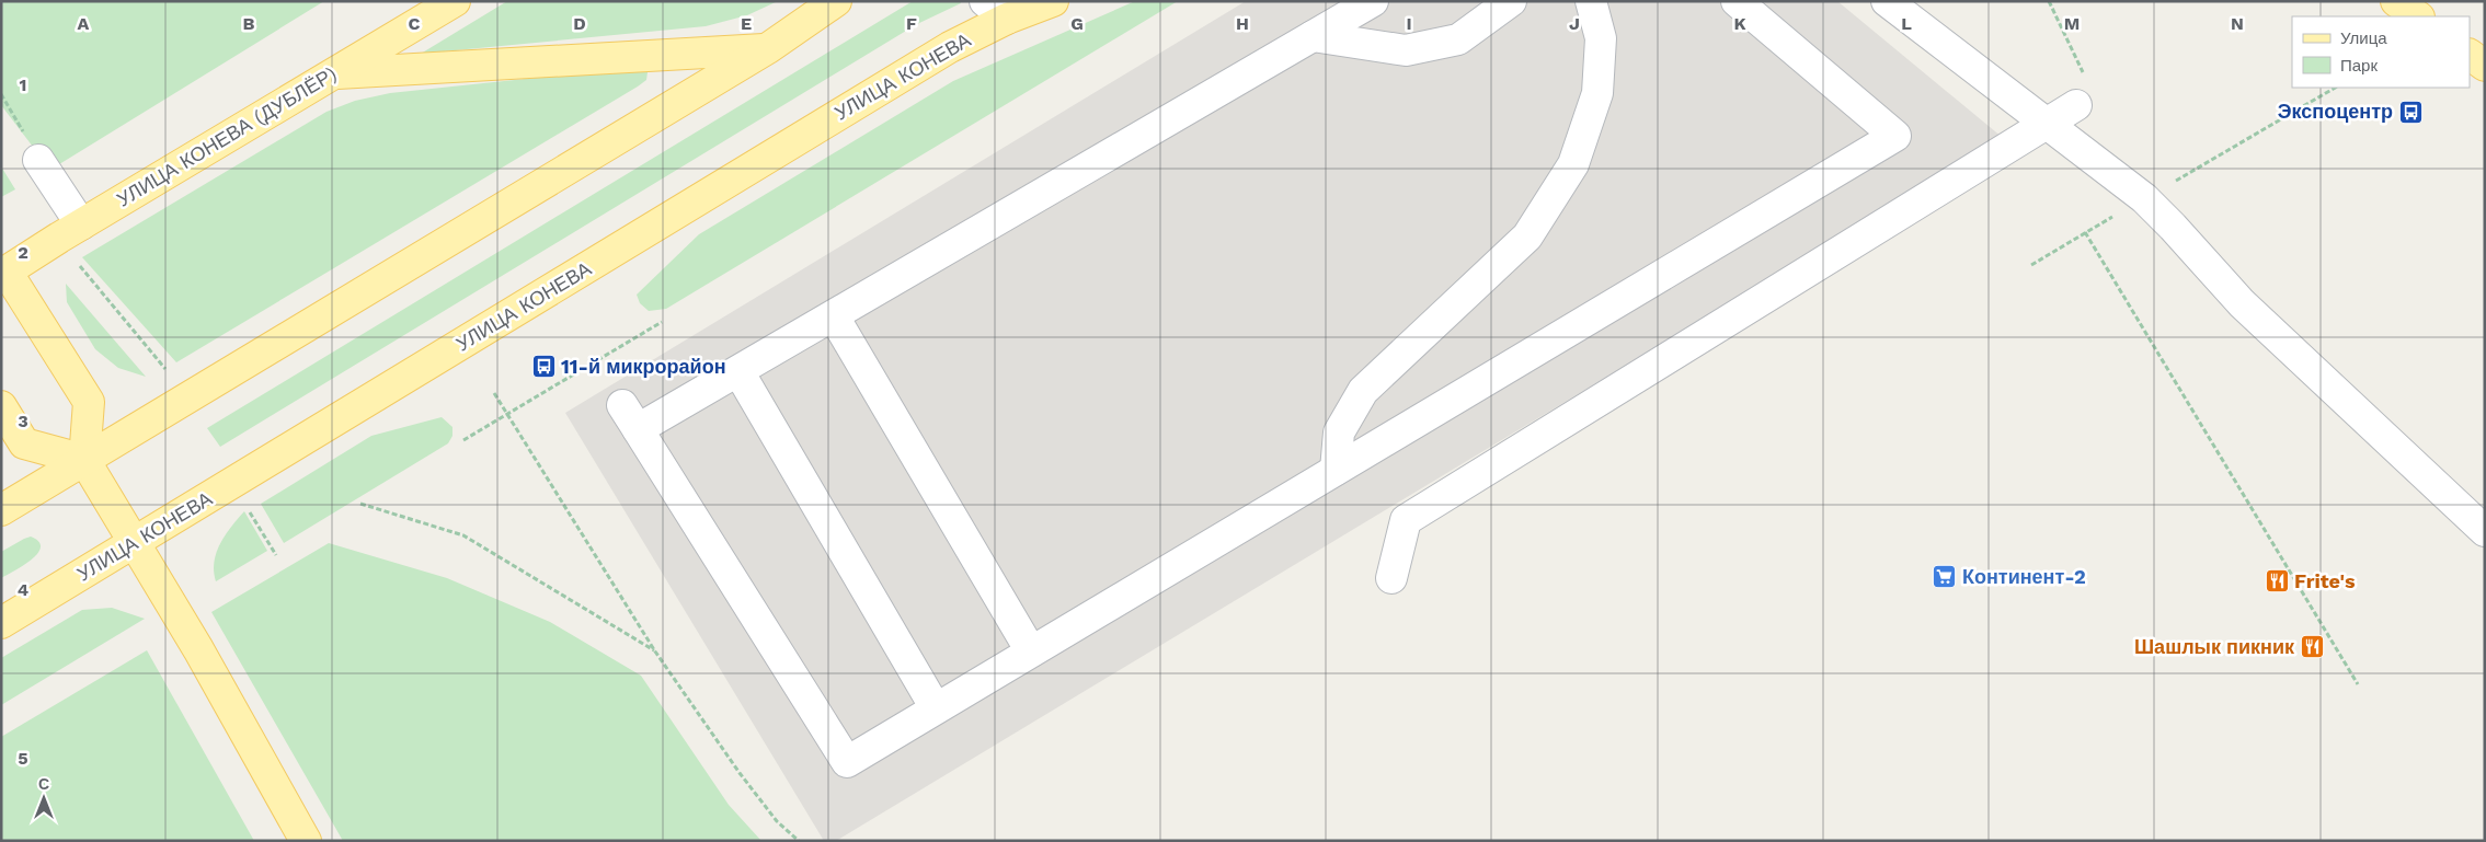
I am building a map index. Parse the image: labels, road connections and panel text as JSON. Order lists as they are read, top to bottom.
{
  "streets": {
    "main road": ["УЛИЦА КОНЕВА", "УЛИЦА КОНЕВА (ДУБЛЁР)"]
  },
  "places": {
    "bus stop": ["Экспоцентр", "11-й микрорайон"],
    "supermarket": ["Континент-2"],
    "restaurant": ["Frite's", "Шашлык пикник"]
  },
  "legend": ["Улица", "Парк"],
  "north": "top",
  "grid": {
    "columns": [
      "A",
      "B",
      "C",
      "D",
      "E",
      "F",
      "G",
      "H",
      "I",
      "J",
      "K",
      "L",
      "M",
      "N"
    ],
    "rows": [
      "1",
      "2",
      "3",
      "4",
      "5"
    ]
  }
}
